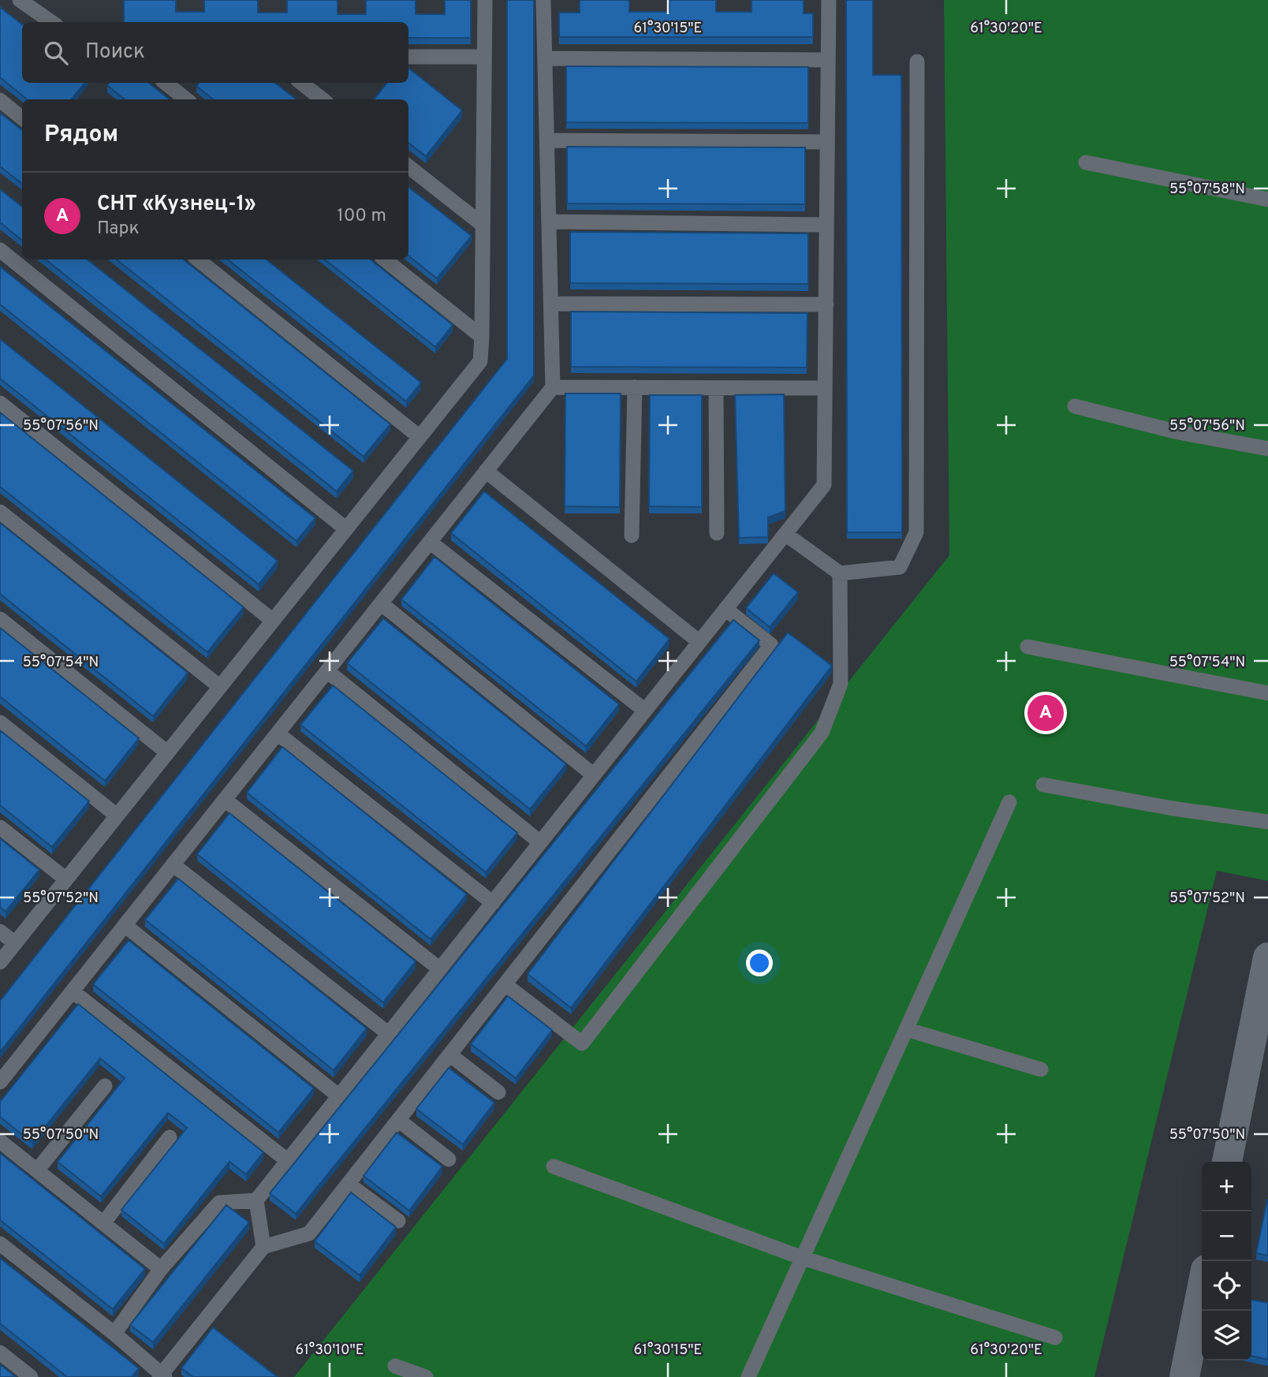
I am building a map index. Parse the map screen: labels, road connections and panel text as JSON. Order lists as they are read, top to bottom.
{
  "page": {
    "search": "Поиск",
    "heading": "Рядом",
    "list": [
      {
        "mark": "A",
        "name": "СНТ «Кузнец-1»",
        "note": "Парк",
        "value": "100 m"
      }
    ],
    "pins": "A",
    "map_buttons": ["+", "−"]
  },
  "coordinates": [
    "61°30'15\"E",
    "61°30'20\"E",
    "55°07'58\"N",
    "55°07'56\"N",
    "55°07'54\"N",
    "55°07'52\"N",
    "55°07'50\"N",
    "61°30'10\"E"
  ]
}
